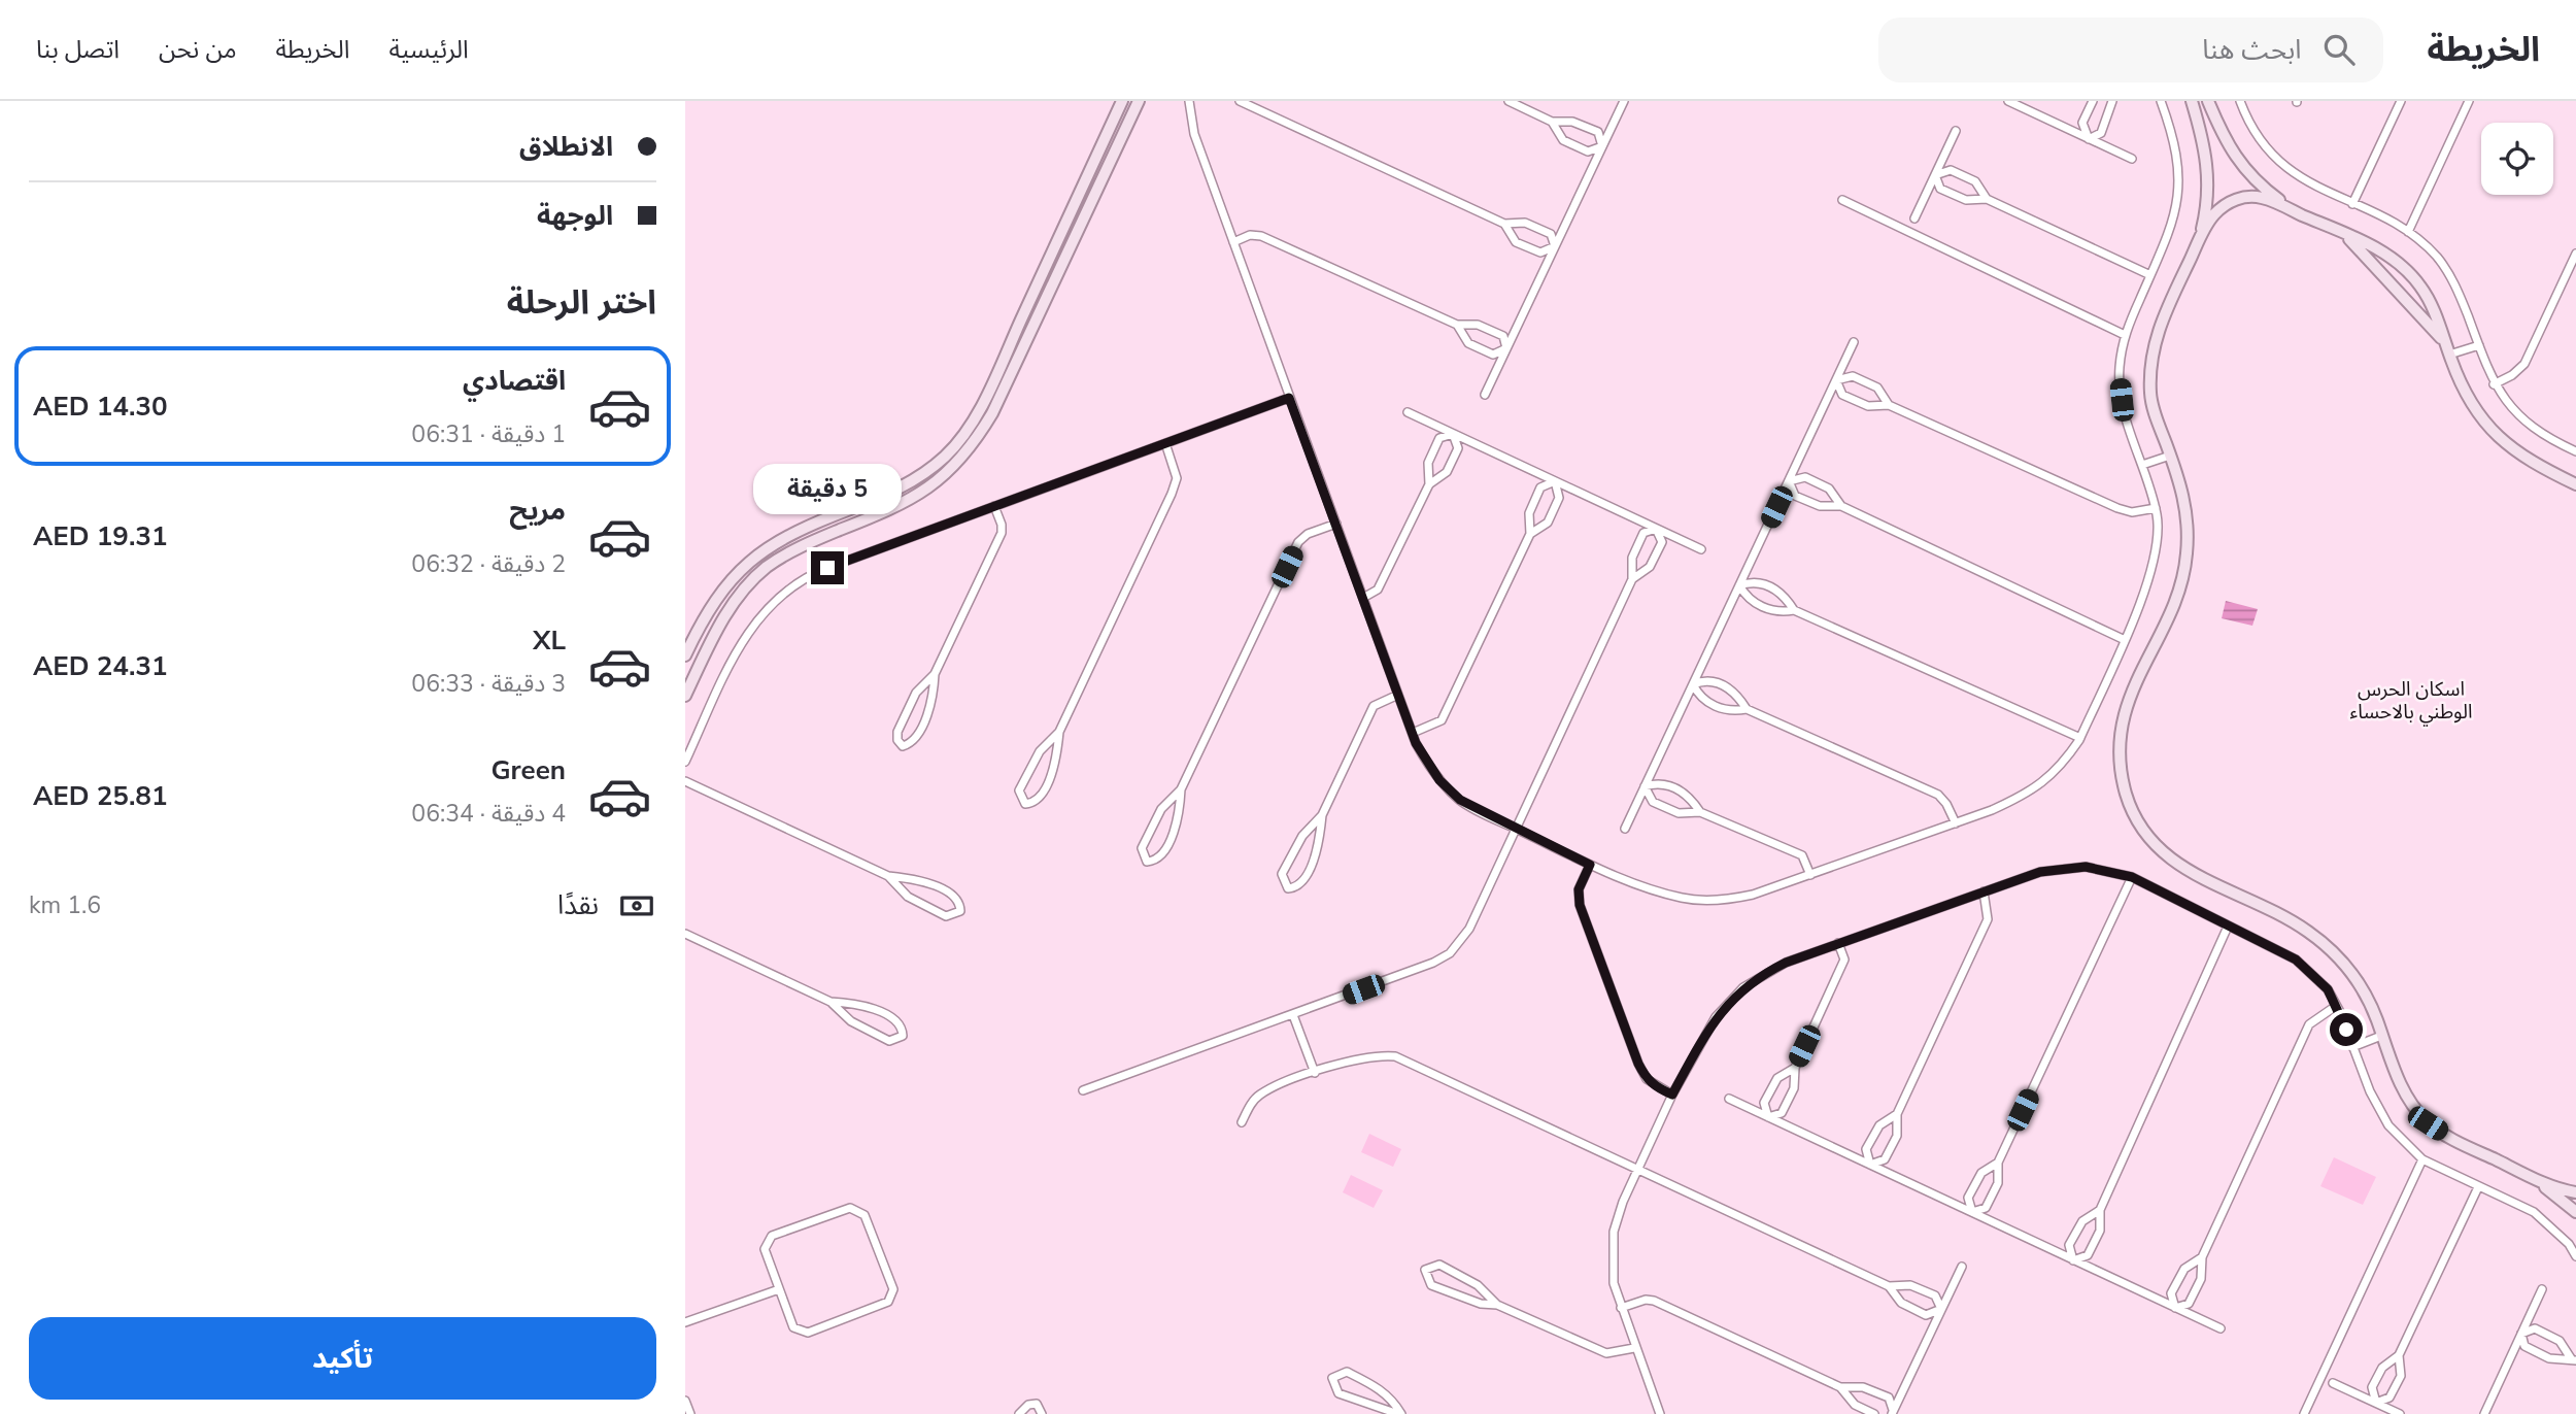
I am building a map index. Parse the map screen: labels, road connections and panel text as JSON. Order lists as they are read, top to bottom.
{
  "districts": ["اسكان الحرس الوطني بالاحساء"],
  "page": {
    "header": "الخريطة",
    "search": "ابحث هنا",
    "nav": [
      "الرئيسية",
      "الخريطة",
      "من نحن",
      "اتصل بنا"
    ],
    "banner": ["الانطلاق", "الوجهة"],
    "heading": "اختر الرحلة",
    "list": [
      {
        "name": "اقتصادي",
        "note": "1 دقيقة · 06:31",
        "value": "AED 14.30"
      },
      {
        "name": "مريح",
        "note": "2 دقيقة · 06:32",
        "value": "AED 19.31"
      },
      {
        "name": "XL",
        "note": "3 دقيقة · 06:33",
        "value": "AED 24.31"
      },
      {
        "name": "Green",
        "note": "4 دقيقة · 06:34",
        "value": "AED 25.81"
      }
    ],
    "bubble": "5 دقيقة",
    "pay": ["نقدًا", "1.6 km"],
    "buttons": "تأكيد"
  }
}
